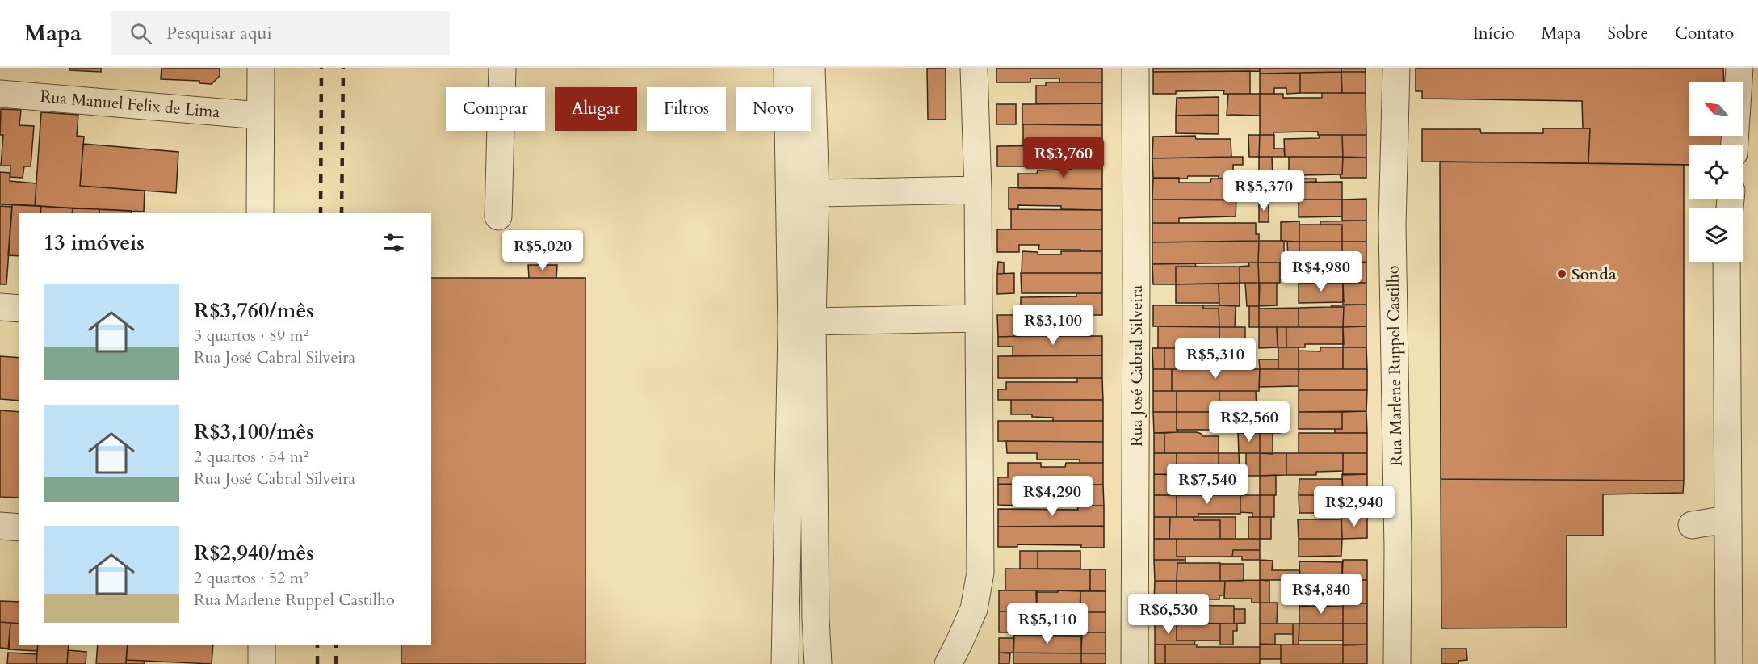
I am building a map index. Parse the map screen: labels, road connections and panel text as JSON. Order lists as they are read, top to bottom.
{
  "streets": {
    "street": ["Rua Manuel Felix de Lima", "Rua José Cabral Silveira", "Rua Marlene Ruppel Castilho"]
  },
  "places": ["Sonda"],
  "north": "top left",
  "page": {
    "header": "Mapa",
    "search": "Pesquisar aqui",
    "nav": [
      "Início",
      "Mapa",
      "Sobre",
      "Contato"
    ],
    "chip": [
      "Comprar",
      "Alugar",
      "Filtros",
      "Novo"
    ],
    "price": [
      "R$3,760",
      "R$5,370",
      "R$5,020",
      "R$4,980",
      "R$3,100",
      "R$5,310",
      "R$2,560",
      "R$7,540",
      "R$4,290",
      "R$2,940",
      "R$4,840",
      "R$6,530",
      "R$5,110"
    ],
    "heading": "13 imóveis",
    "list": [
      {
        "name": "R$3,760/mês",
        "note": "3 quartos · 89 m² · Rua José Cabral Silveira"
      },
      {
        "name": "R$3,100/mês",
        "note": "2 quartos · 54 m² · Rua José Cabral Silveira"
      },
      {
        "name": "R$2,940/mês",
        "note": "2 quartos · 52 m² · Rua Marlene Ruppel Castilho"
      }
    ]
  }
}
